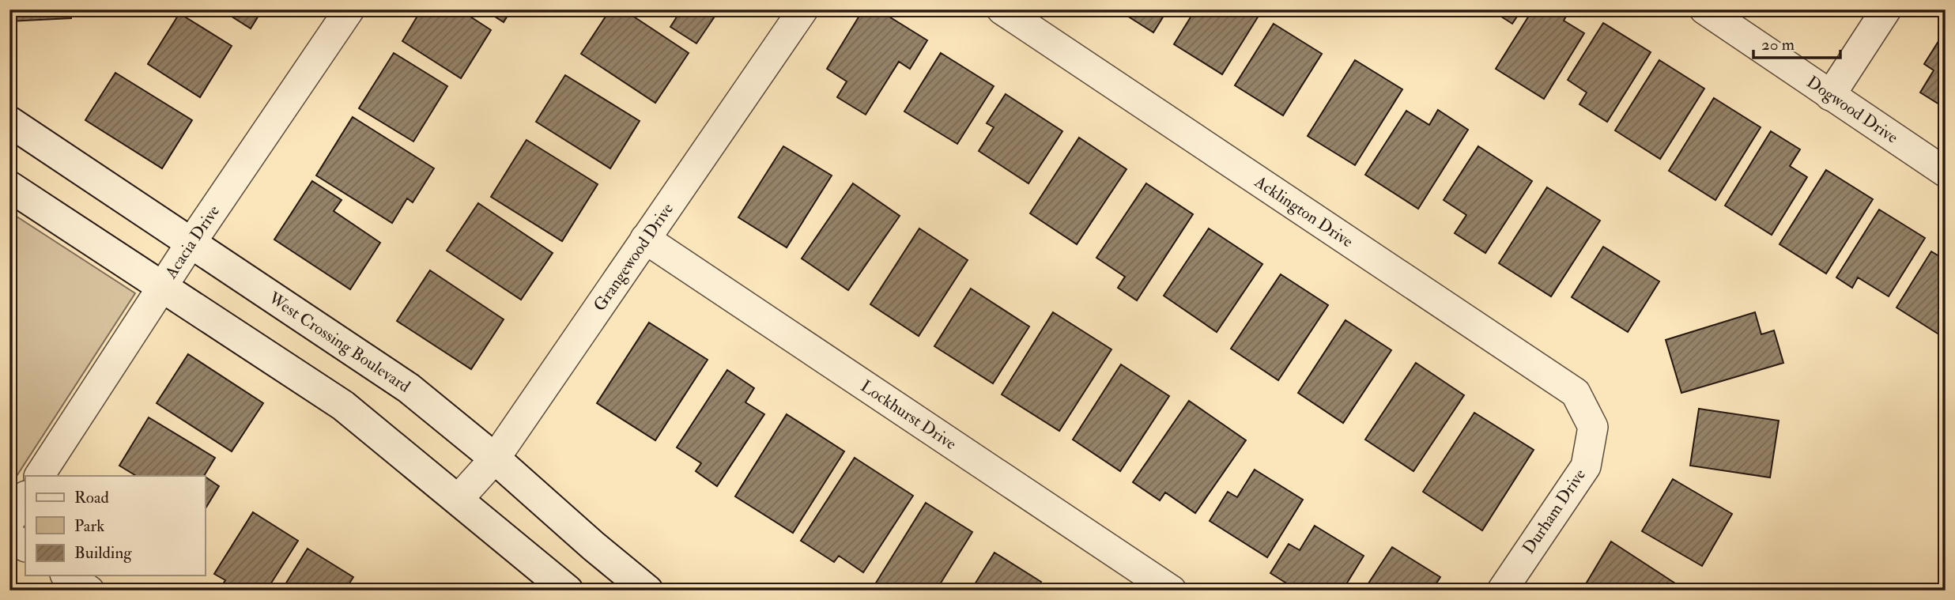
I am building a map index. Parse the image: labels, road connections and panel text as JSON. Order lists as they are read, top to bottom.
{
  "streets": {
    "street": [
      "Dogwood Drive",
      "Acklington Drive",
      "Acacia Drive",
      "Grangewood Drive",
      "West Crossing Boulevard",
      "Lockhurst Drive",
      "Durham Drive"
    ]
  },
  "crossings": [
    ["Acklington Drive", "Durham Drive"],
    ["Acacia Drive", "West Crossing Boulevard"],
    ["Grangewood Drive", "West Crossing Boulevard"],
    ["Grangewood Drive", "Lockhurst Drive"]
  ],
  "legend": ["Road", "Park", "Building"],
  "scale_bar": "20 m"
}
